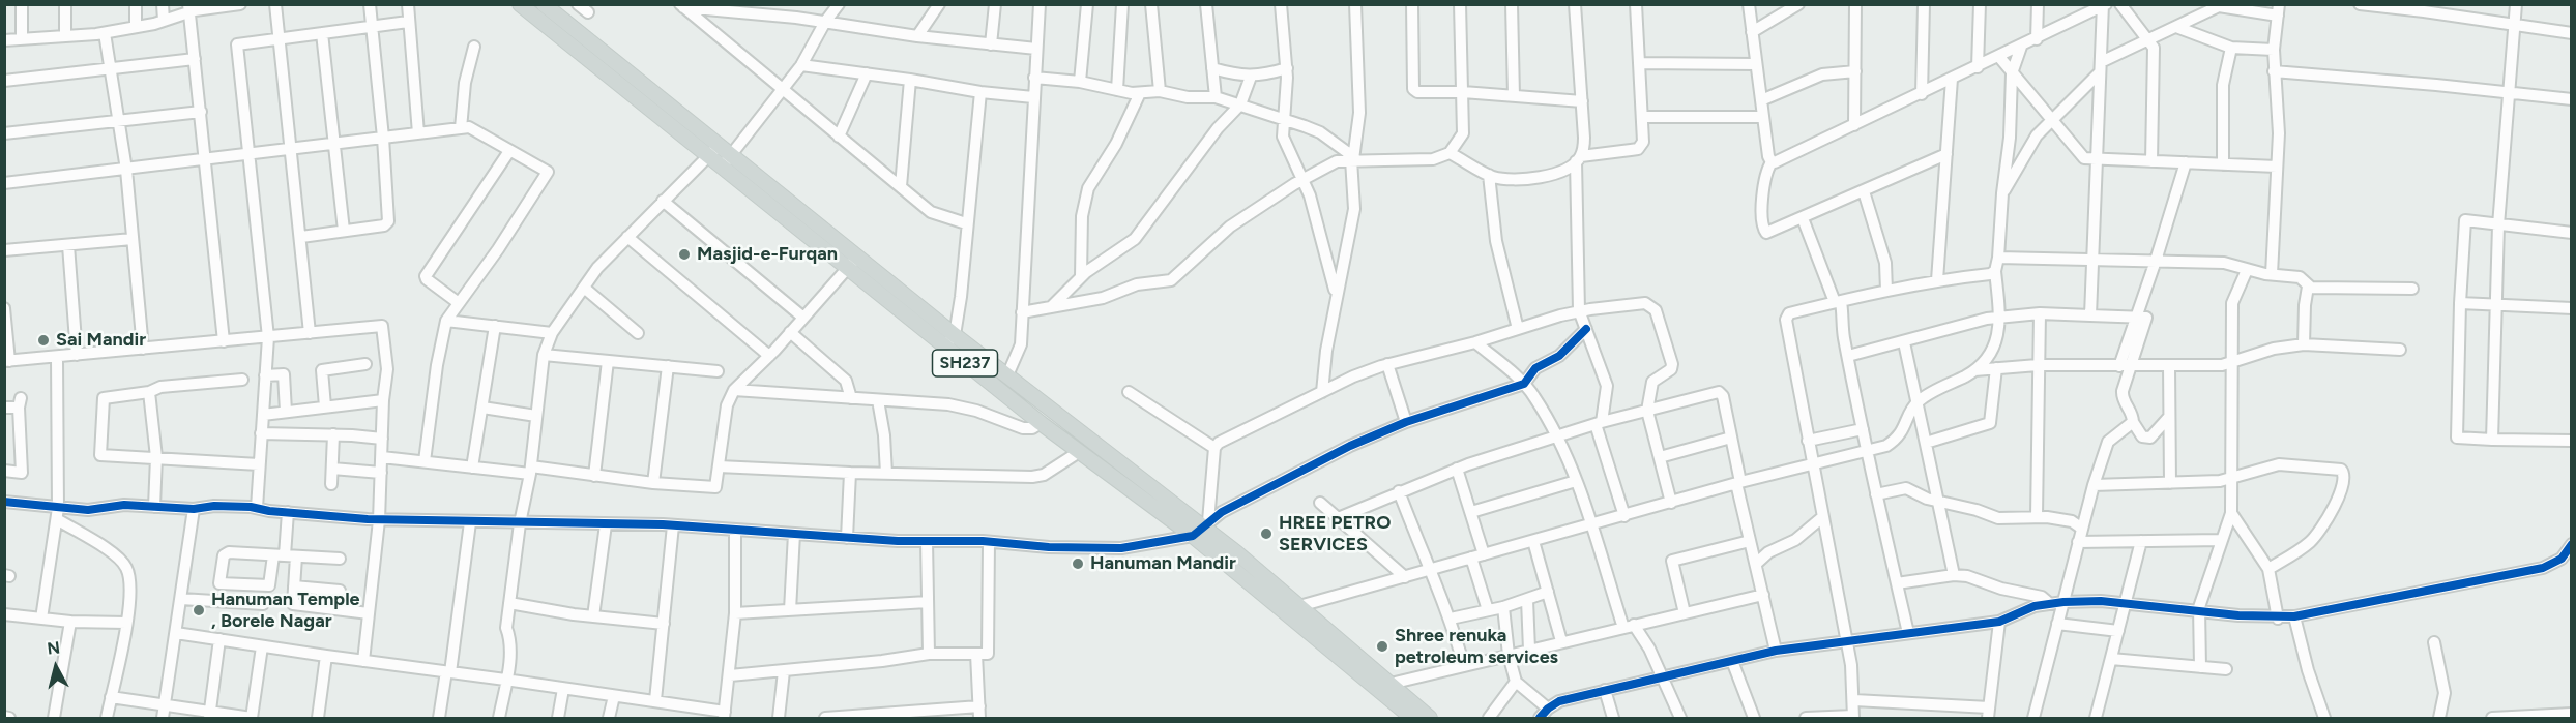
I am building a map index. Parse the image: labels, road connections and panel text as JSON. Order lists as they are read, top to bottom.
{
  "streets": {
    "main road": ["SH237"]
  },
  "places": [
    "Masjid-e-Furqan",
    "Sai Mandir",
    "HREE PETRO SERVICES",
    "Hanuman Mandir",
    "Hanuman Temple , Borele Nagar",
    "Shree renuka petroleum services"
  ],
  "north": "top"
}
